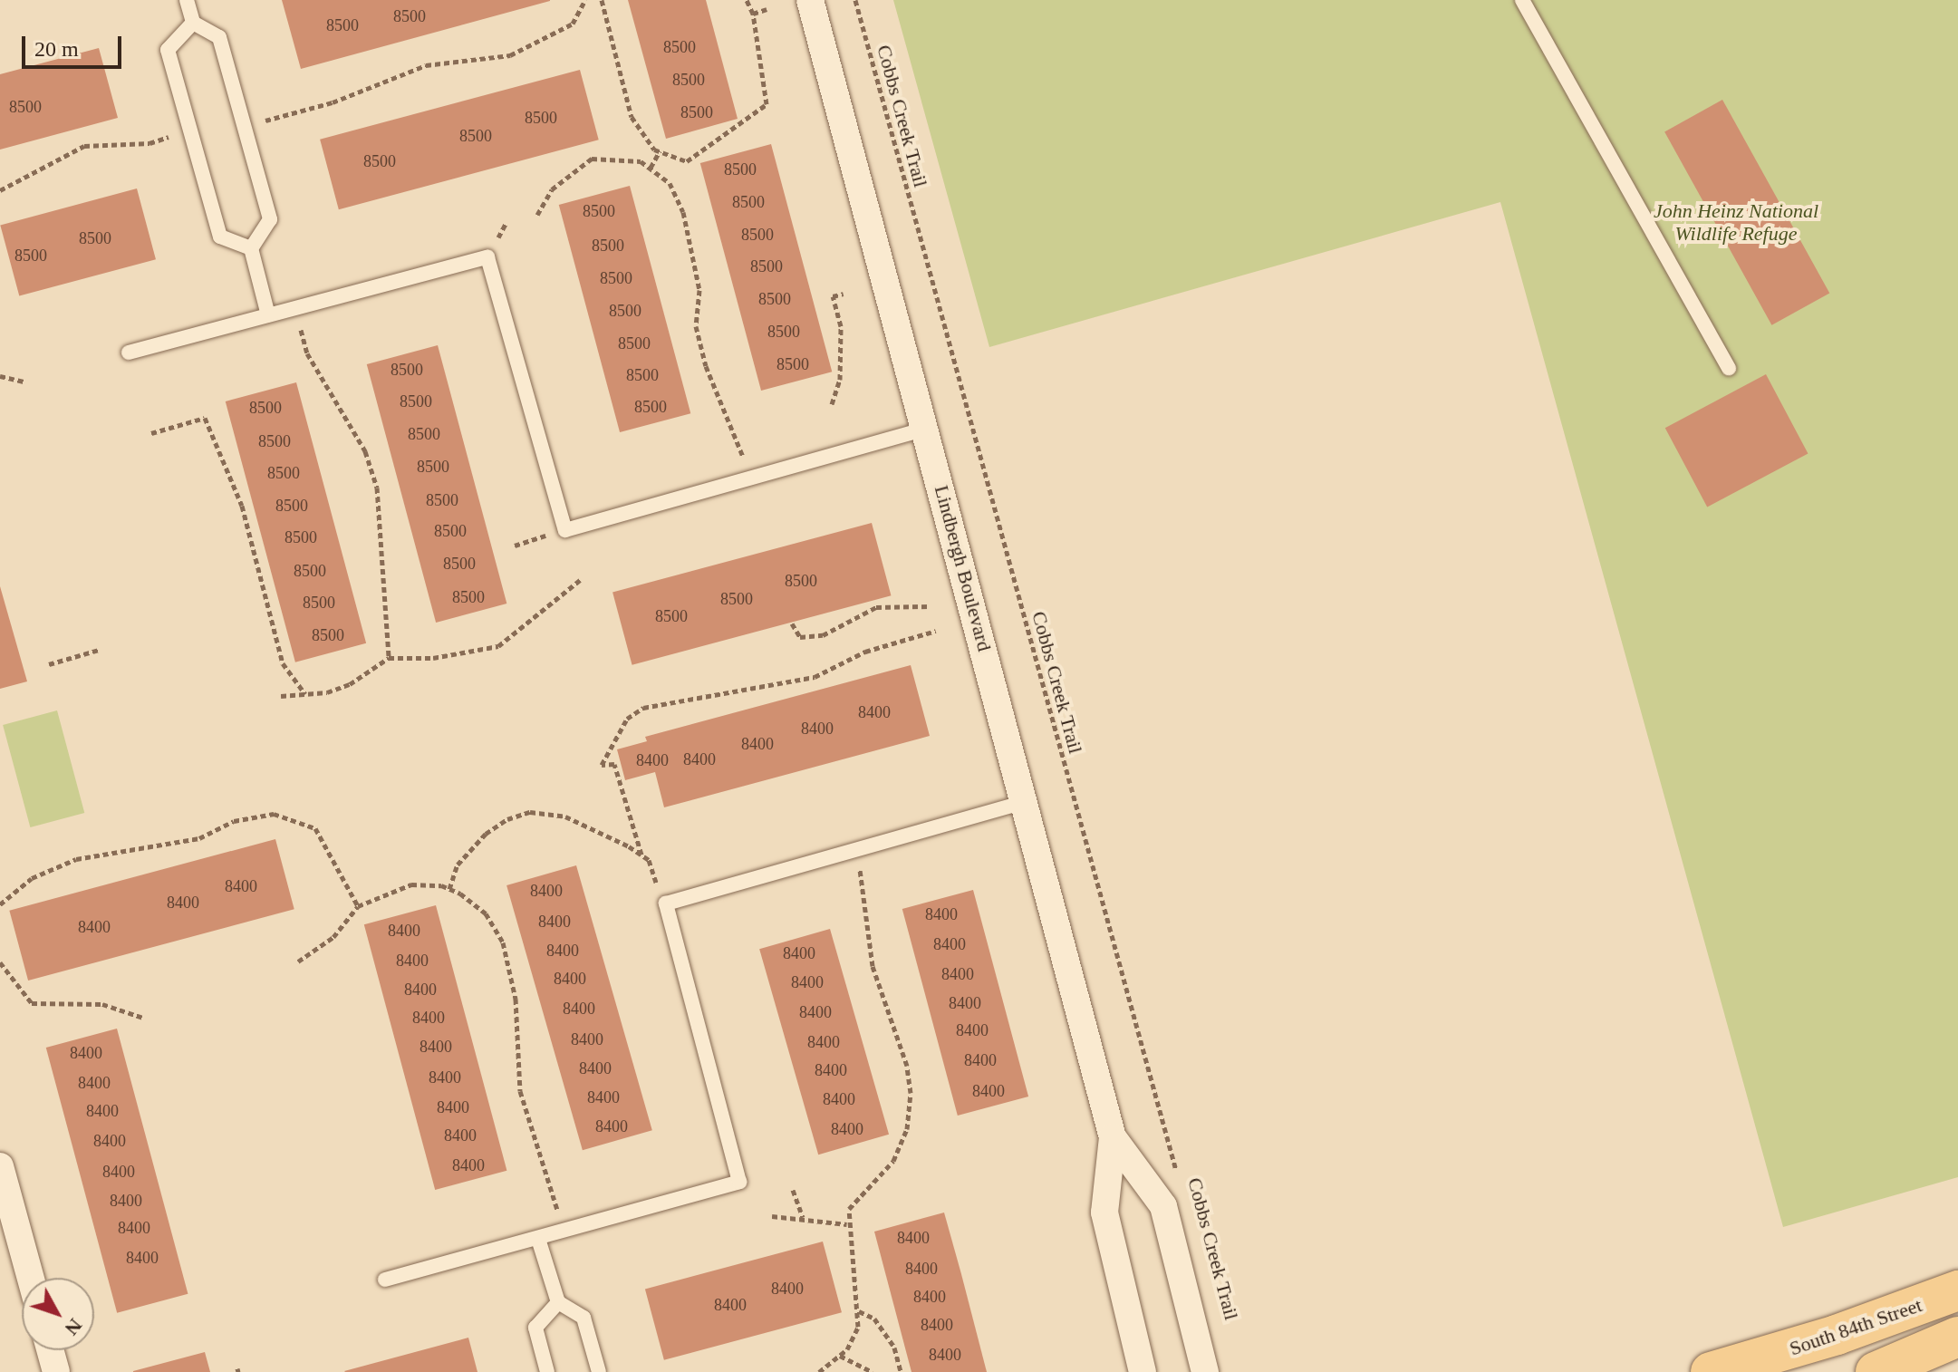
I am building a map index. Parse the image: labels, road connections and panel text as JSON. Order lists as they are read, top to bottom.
{
  "streets": {
    "main road": ["South 84th Street"],
    "street": ["Lindbergh Boulevard"],
    "path": ["Cobbs Creek Trail"]
  },
  "parks": ["John Heinz National Wildlife Refuge"],
  "house_numbers": [
    "8500",
    "8500",
    "8500",
    "8500",
    "8500",
    "8500",
    "8500",
    "8500",
    "8500",
    "8500",
    "8500",
    "8500",
    "8500",
    "8500",
    "8500",
    "8500",
    "8500",
    "8500",
    "8500",
    "8500",
    "8500",
    "8500",
    "8500",
    "8500",
    "8500",
    "8500",
    "8500",
    "8500",
    "8500",
    "8500",
    "8500",
    "8500",
    "8500",
    "8500",
    "8500",
    "8500",
    "8500",
    "8500",
    "8500",
    "8500",
    "8500",
    "8500",
    "8500",
    "8500",
    "8400",
    "8400",
    "8400",
    "8400",
    "8400",
    "8400",
    "8400",
    "8400",
    "8400",
    "8400",
    "8400",
    "8400",
    "8400",
    "8400",
    "8400",
    "8400",
    "8400",
    "8400",
    "8400",
    "8400",
    "8400",
    "8400",
    "8400",
    "8400",
    "8400",
    "8400",
    "8400",
    "8400",
    "8400",
    "8400",
    "8400",
    "8400",
    "8400",
    "8400",
    "8400",
    "8400",
    "8400",
    "8400",
    "8400",
    "8400",
    "8400",
    "8400",
    "8400",
    "8400",
    "8400",
    "8400",
    "8400",
    "8400",
    "8400",
    "8400",
    "8400",
    "8400",
    "8400",
    "8400",
    "8400"
  ],
  "scale_bar": "20 m",
  "north": "bottom right"
}
